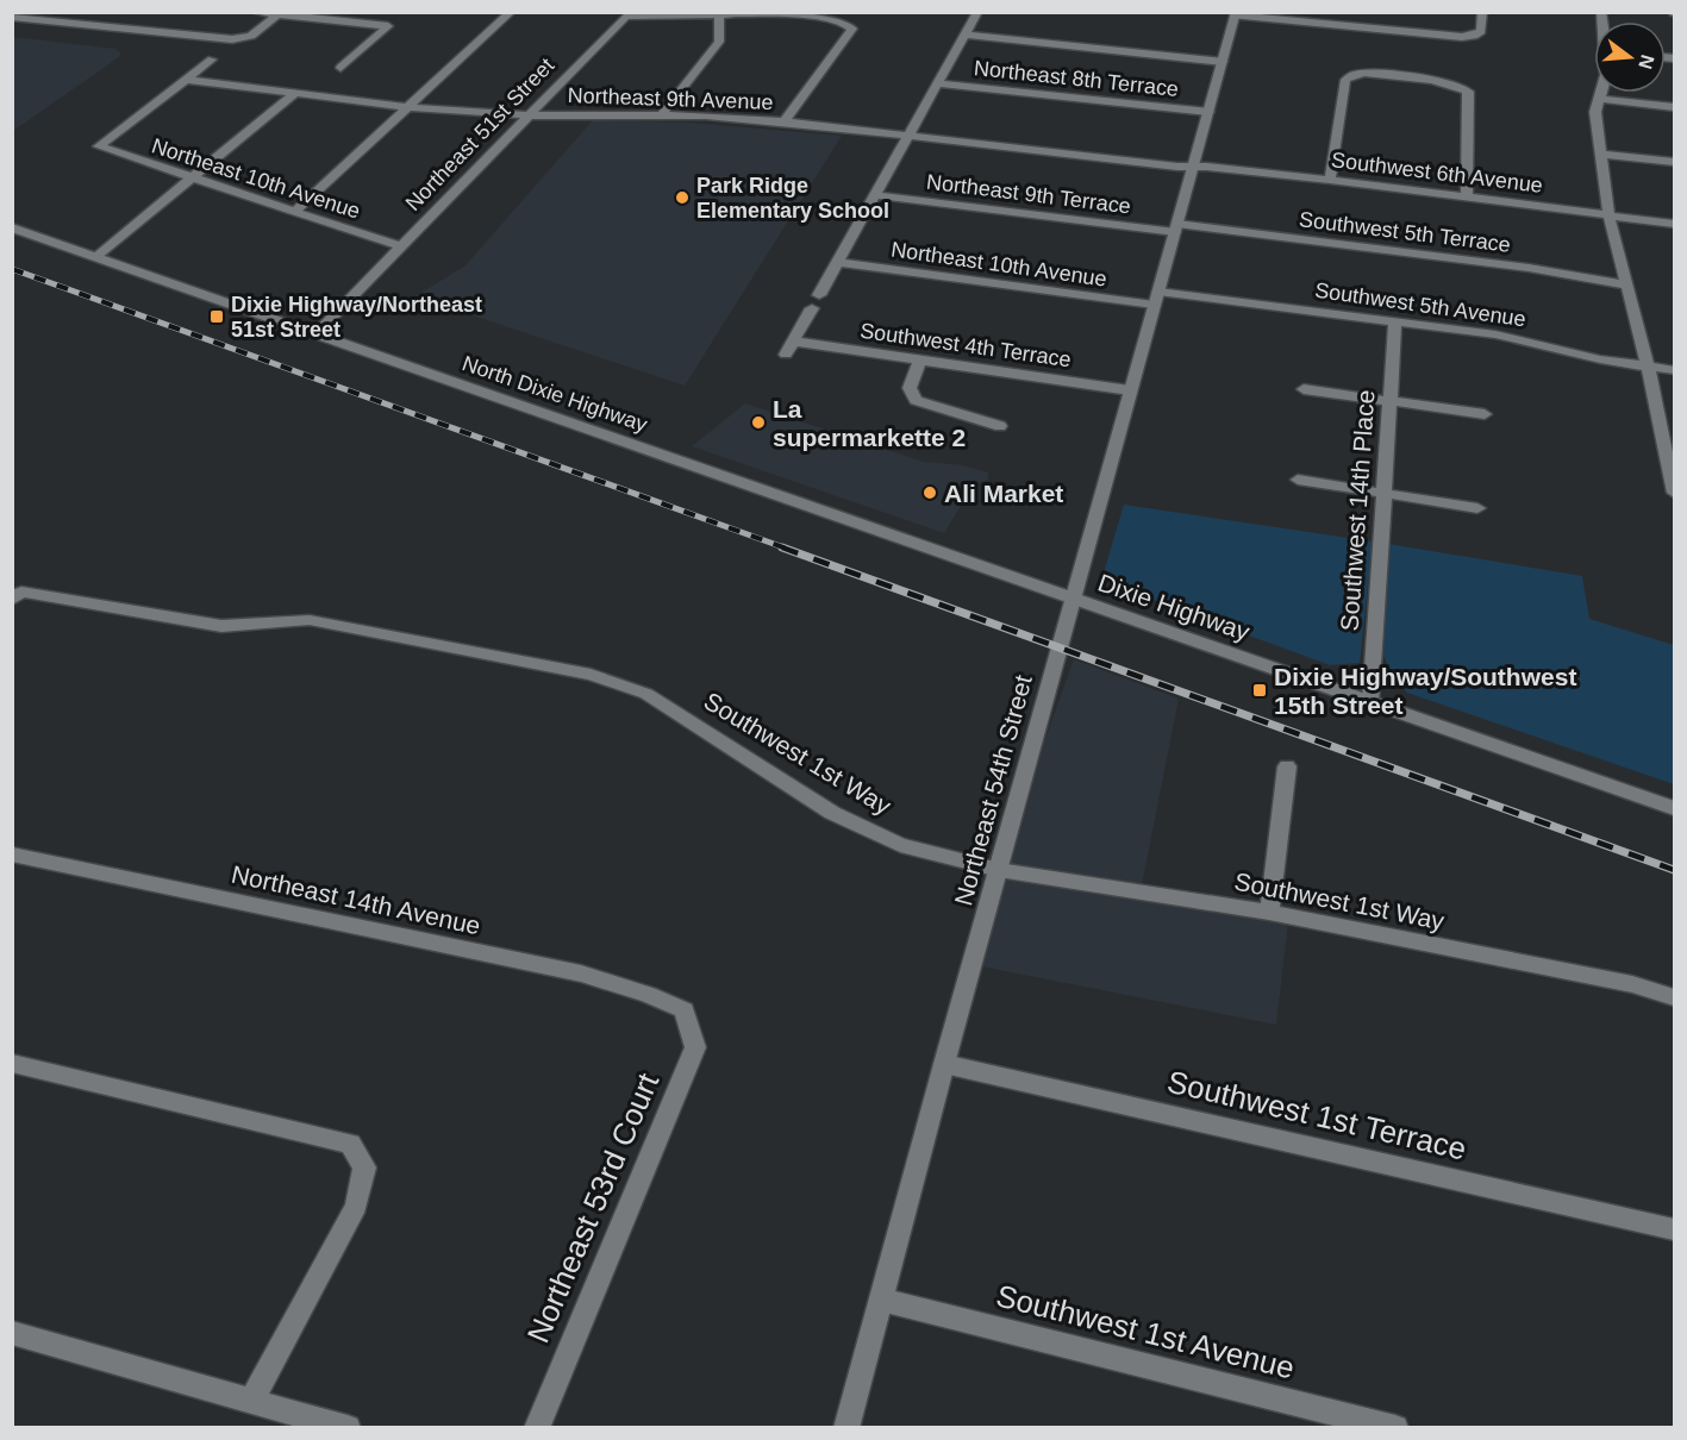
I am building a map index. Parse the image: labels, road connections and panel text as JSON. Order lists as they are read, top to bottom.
{
  "streets": {
    "street": [
      "Northeast 8th Terrace",
      "Northeast 9th Avenue",
      "Northeast 51st Street",
      "Southwest 6th Avenue",
      "Northeast 10th Avenue",
      "Northeast 9th Terrace",
      "Southwest 5th Terrace",
      "Southwest 5th Avenue",
      "Southwest 4th Terrace",
      "North Dixie Highway",
      "Southwest 14th Place",
      "Dixie Highway",
      "Southwest 1st Way",
      "Northeast 54th Street",
      "Northeast 14th Avenue",
      "Southwest 1st Terrace",
      "Northeast 53rd Court",
      "Southwest 1st Avenue"
    ]
  },
  "crossings": [
    ["Northeast 8th Terrace", "Northeast 54th Street"],
    ["Northeast 9th Avenue", "Northeast 51st Street"],
    ["Northeast 9th Avenue", "Southwest 6th Avenue"],
    ["Northeast 9th Avenue", "Northeast 10th Avenue"],
    ["Northeast 9th Avenue", "Northeast 54th Street"],
    ["Northeast 51st Street", "Northeast 10th Avenue"],
    ["Northeast 51st Street", "North Dixie Highway"],
    ["Southwest 6th Avenue", "Northeast 54th Street"],
    ["Northeast 10th Avenue", "Southwest 5th Avenue"],
    ["Northeast 10th Avenue", "Northeast 54th Street"],
    ["Northeast 9th Terrace", "Southwest 5th Terrace"],
    ["Northeast 9th Terrace", "Northeast 54th Street"],
    ["Southwest 5th Terrace", "Northeast 54th Street"],
    ["Southwest 5th Avenue", "Southwest 14th Place"],
    ["Southwest 5th Avenue", "Northeast 54th Street"],
    ["Southwest 4th Terrace", "Northeast 54th Street"],
    ["North Dixie Highway", "Dixie Highway"],
    ["Southwest 14th Place", "Dixie Highway"],
    ["Dixie Highway", "Northeast 54th Street"],
    ["Southwest 1st Way", "Northeast 54th Street"],
    ["Northeast 54th Street", "Southwest 1st Terrace"],
    ["Northeast 54th Street", "Southwest 1st Avenue"],
    ["Northeast 14th Avenue", "Northeast 53rd Court"]
  ],
  "places": {
    "other": ["Park Ridge Elementary School", "La supermarkette 2", "Ali Market"],
    "transit": ["Dixie Highway/Northeast 51st Street", "Dixie Highway/Southwest 15th Street"]
  },
  "north": "right"
}
